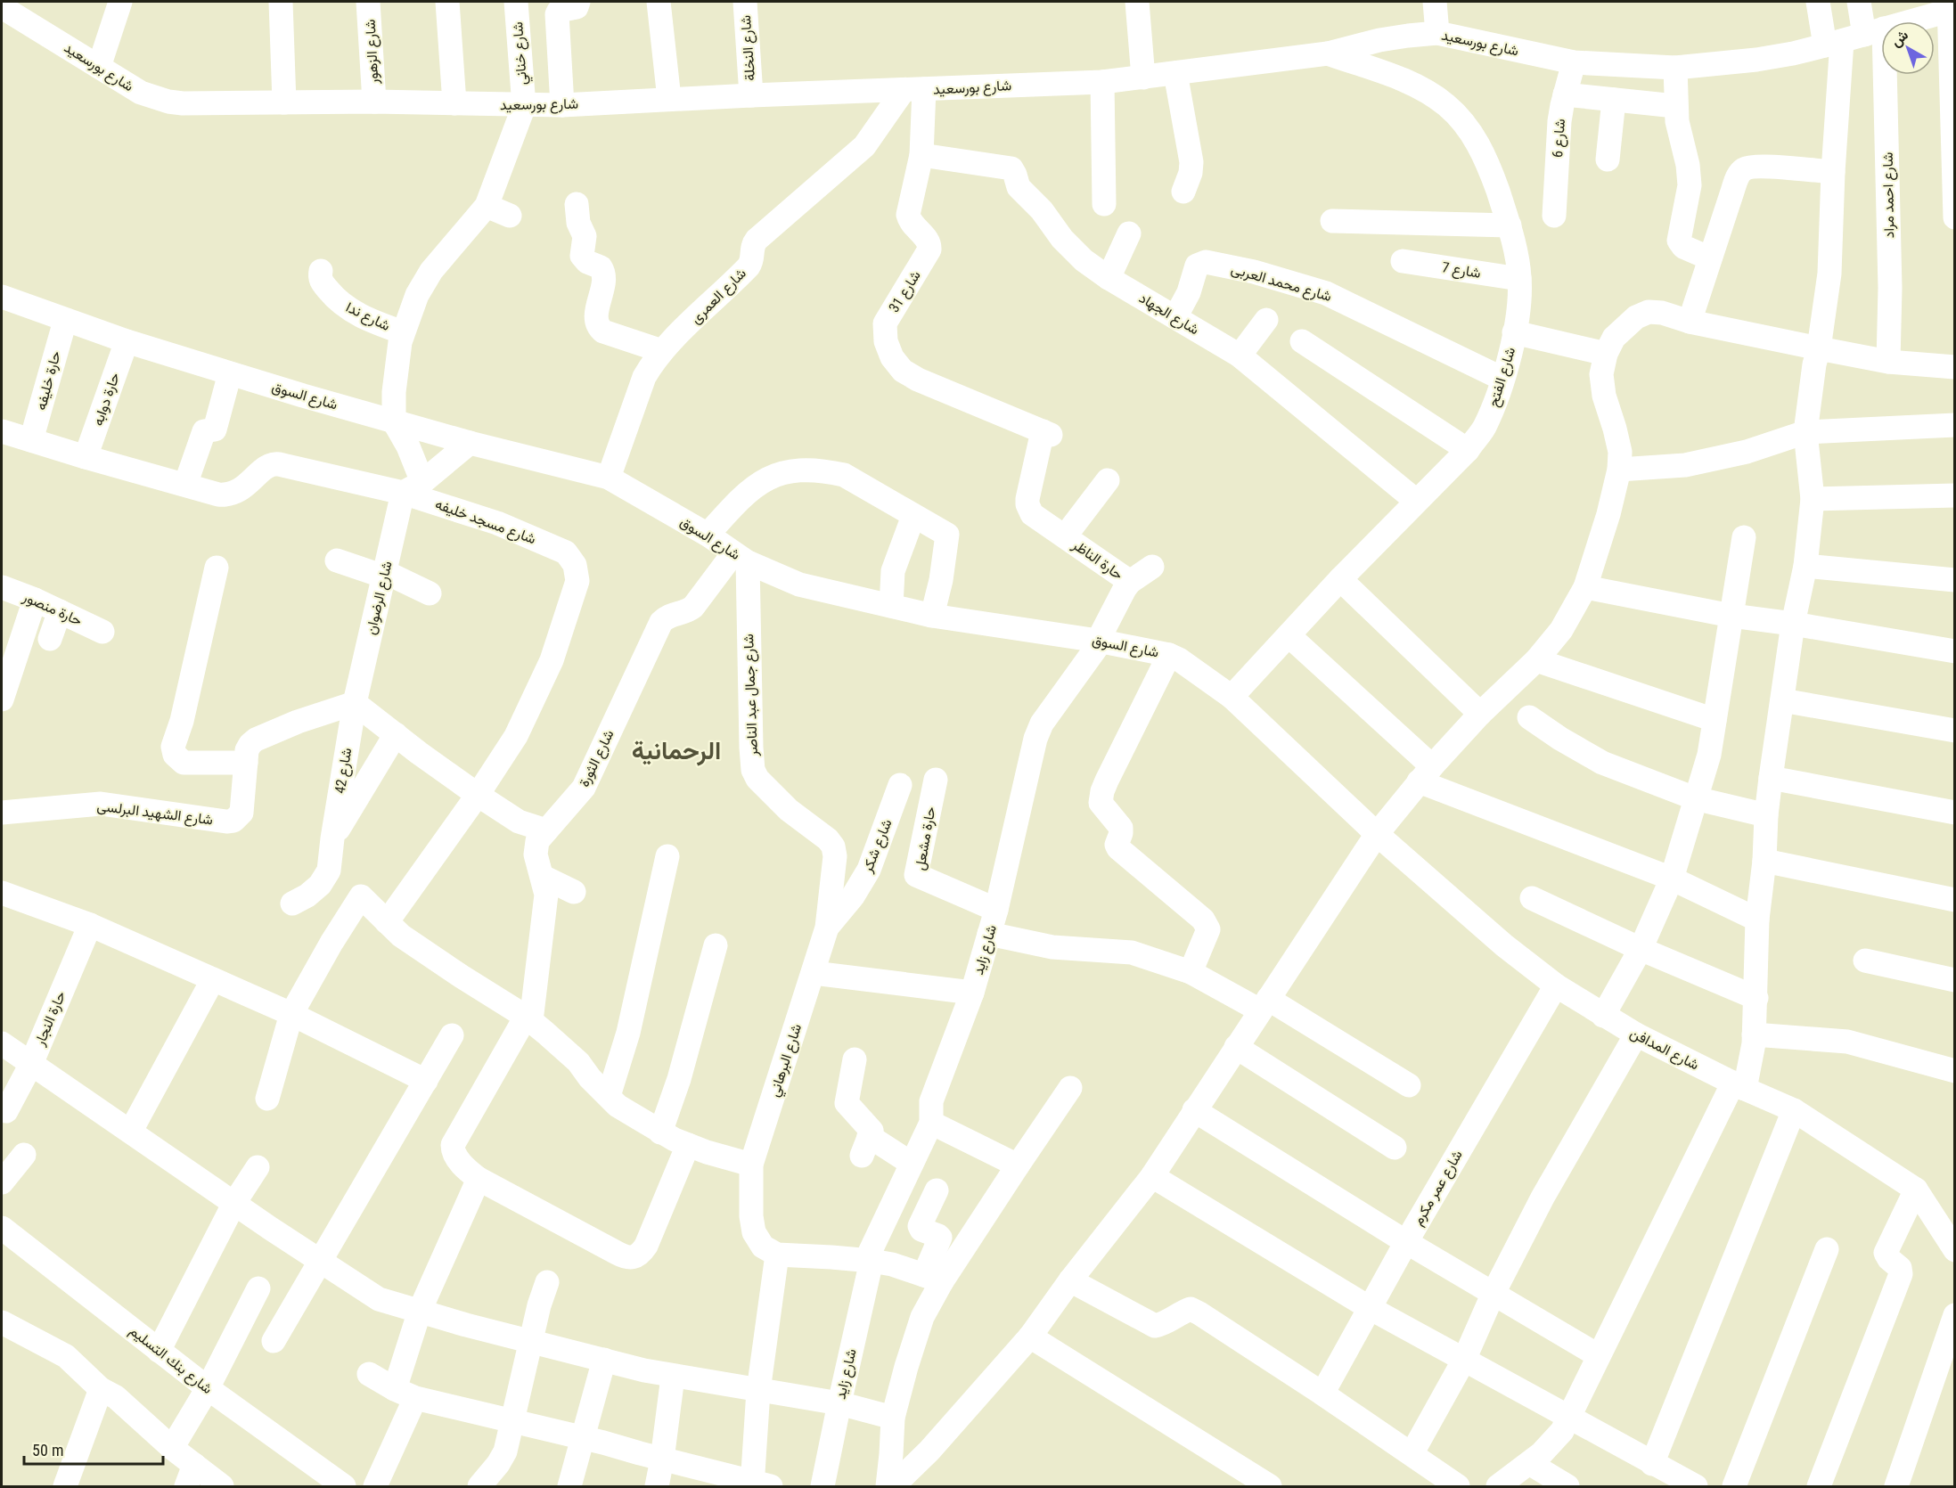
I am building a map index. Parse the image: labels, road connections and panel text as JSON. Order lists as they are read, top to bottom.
{
  "streets": {
    "street": [
      "شارع بورسعيد",
      "شارع النخلة",
      "شارع الزهور",
      "شارع خناني",
      "شارع 6",
      "شارع احمد مراد",
      "شارع 7",
      "شارع محمد العربى",
      "شارع 31",
      "شارع العمرى",
      "شارع الجهاد",
      "شارع ندا",
      "شارع الفتح",
      "حارة خليفه",
      "شارع السوق",
      "حارة دوابه",
      "شارع مسجد خليفه",
      "حارة الناظر",
      "شارع الرضوان",
      "حارة منصور",
      "شارع جمال عبد الناصر",
      "شارع الثورة",
      "شارع 42",
      "شارع الشهيد البرلسى",
      "حارة مشعل",
      "شارع شكر",
      "شارع زايد",
      "حارة النجار",
      "شارع المدافن",
      "شارع البرهاني",
      "شارع عمر مكرم",
      "شارع بنك التسليم"
    ]
  },
  "crossings": [
    ["شارع بورسعيد", "شارع النخلة"],
    ["شارع بورسعيد", "شارع الزهور"],
    ["شارع بورسعيد", "شارع خناني"],
    ["شارع بورسعيد", "شارع 6"],
    ["شارع بورسعيد", "شارع احمد مراد"],
    ["شارع بورسعيد", "شارع 31"],
    ["شارع بورسعيد", "شارع العمرى"],
    ["شارع بورسعيد", "شارع الفتح"],
    ["شارع 7", "شارع الفتح"],
    ["شارع محمد العربى", "شارع الجهاد"],
    ["شارع محمد العربى", "شارع الفتح"],
    ["شارع 31", "شارع العمرى"],
    ["شارع 31", "شارع الجهاد"],
    ["شارع 31", "حارة الناظر"],
    ["شارع العمرى", "شارع السوق"],
    ["شارع الجهاد", "شارع الفتح"],
    ["شارع الفتح", "شارع السوق"],
    ["حارة خليفه", "شارع السوق"],
    ["حارة خليفه", "شارع مسجد خليفه"],
    ["شارع السوق", "حارة دوابه"],
    ["شارع السوق", "شارع جمال عبد الناصر"],
    ["شارع السوق", "شارع الثورة"],
    ["شارع السوق", "شارع زايد"],
    ["شارع السوق", "شارع المدافن"],
    ["حارة دوابه", "شارع مسجد خليفه"],
    ["شارع مسجد خليفه", "شارع الرضوان"],
    ["حارة الناظر", "شارع زايد"],
    ["شارع الرضوان", "شارع 42"],
    ["شارع جمال عبد الناصر", "شارع الثورة"],
    ["شارع جمال عبد الناصر", "شارع البرهاني"],
    ["حارة مشعل", "شارع زايد"],
    ["شارع شكر", "شارع البرهاني"],
    ["شارع المدافن", "شارع عمر مكرم"]
  ],
  "districts": ["الرحمانية"],
  "scale_bar": "50 m",
  "north": "top left"
}
